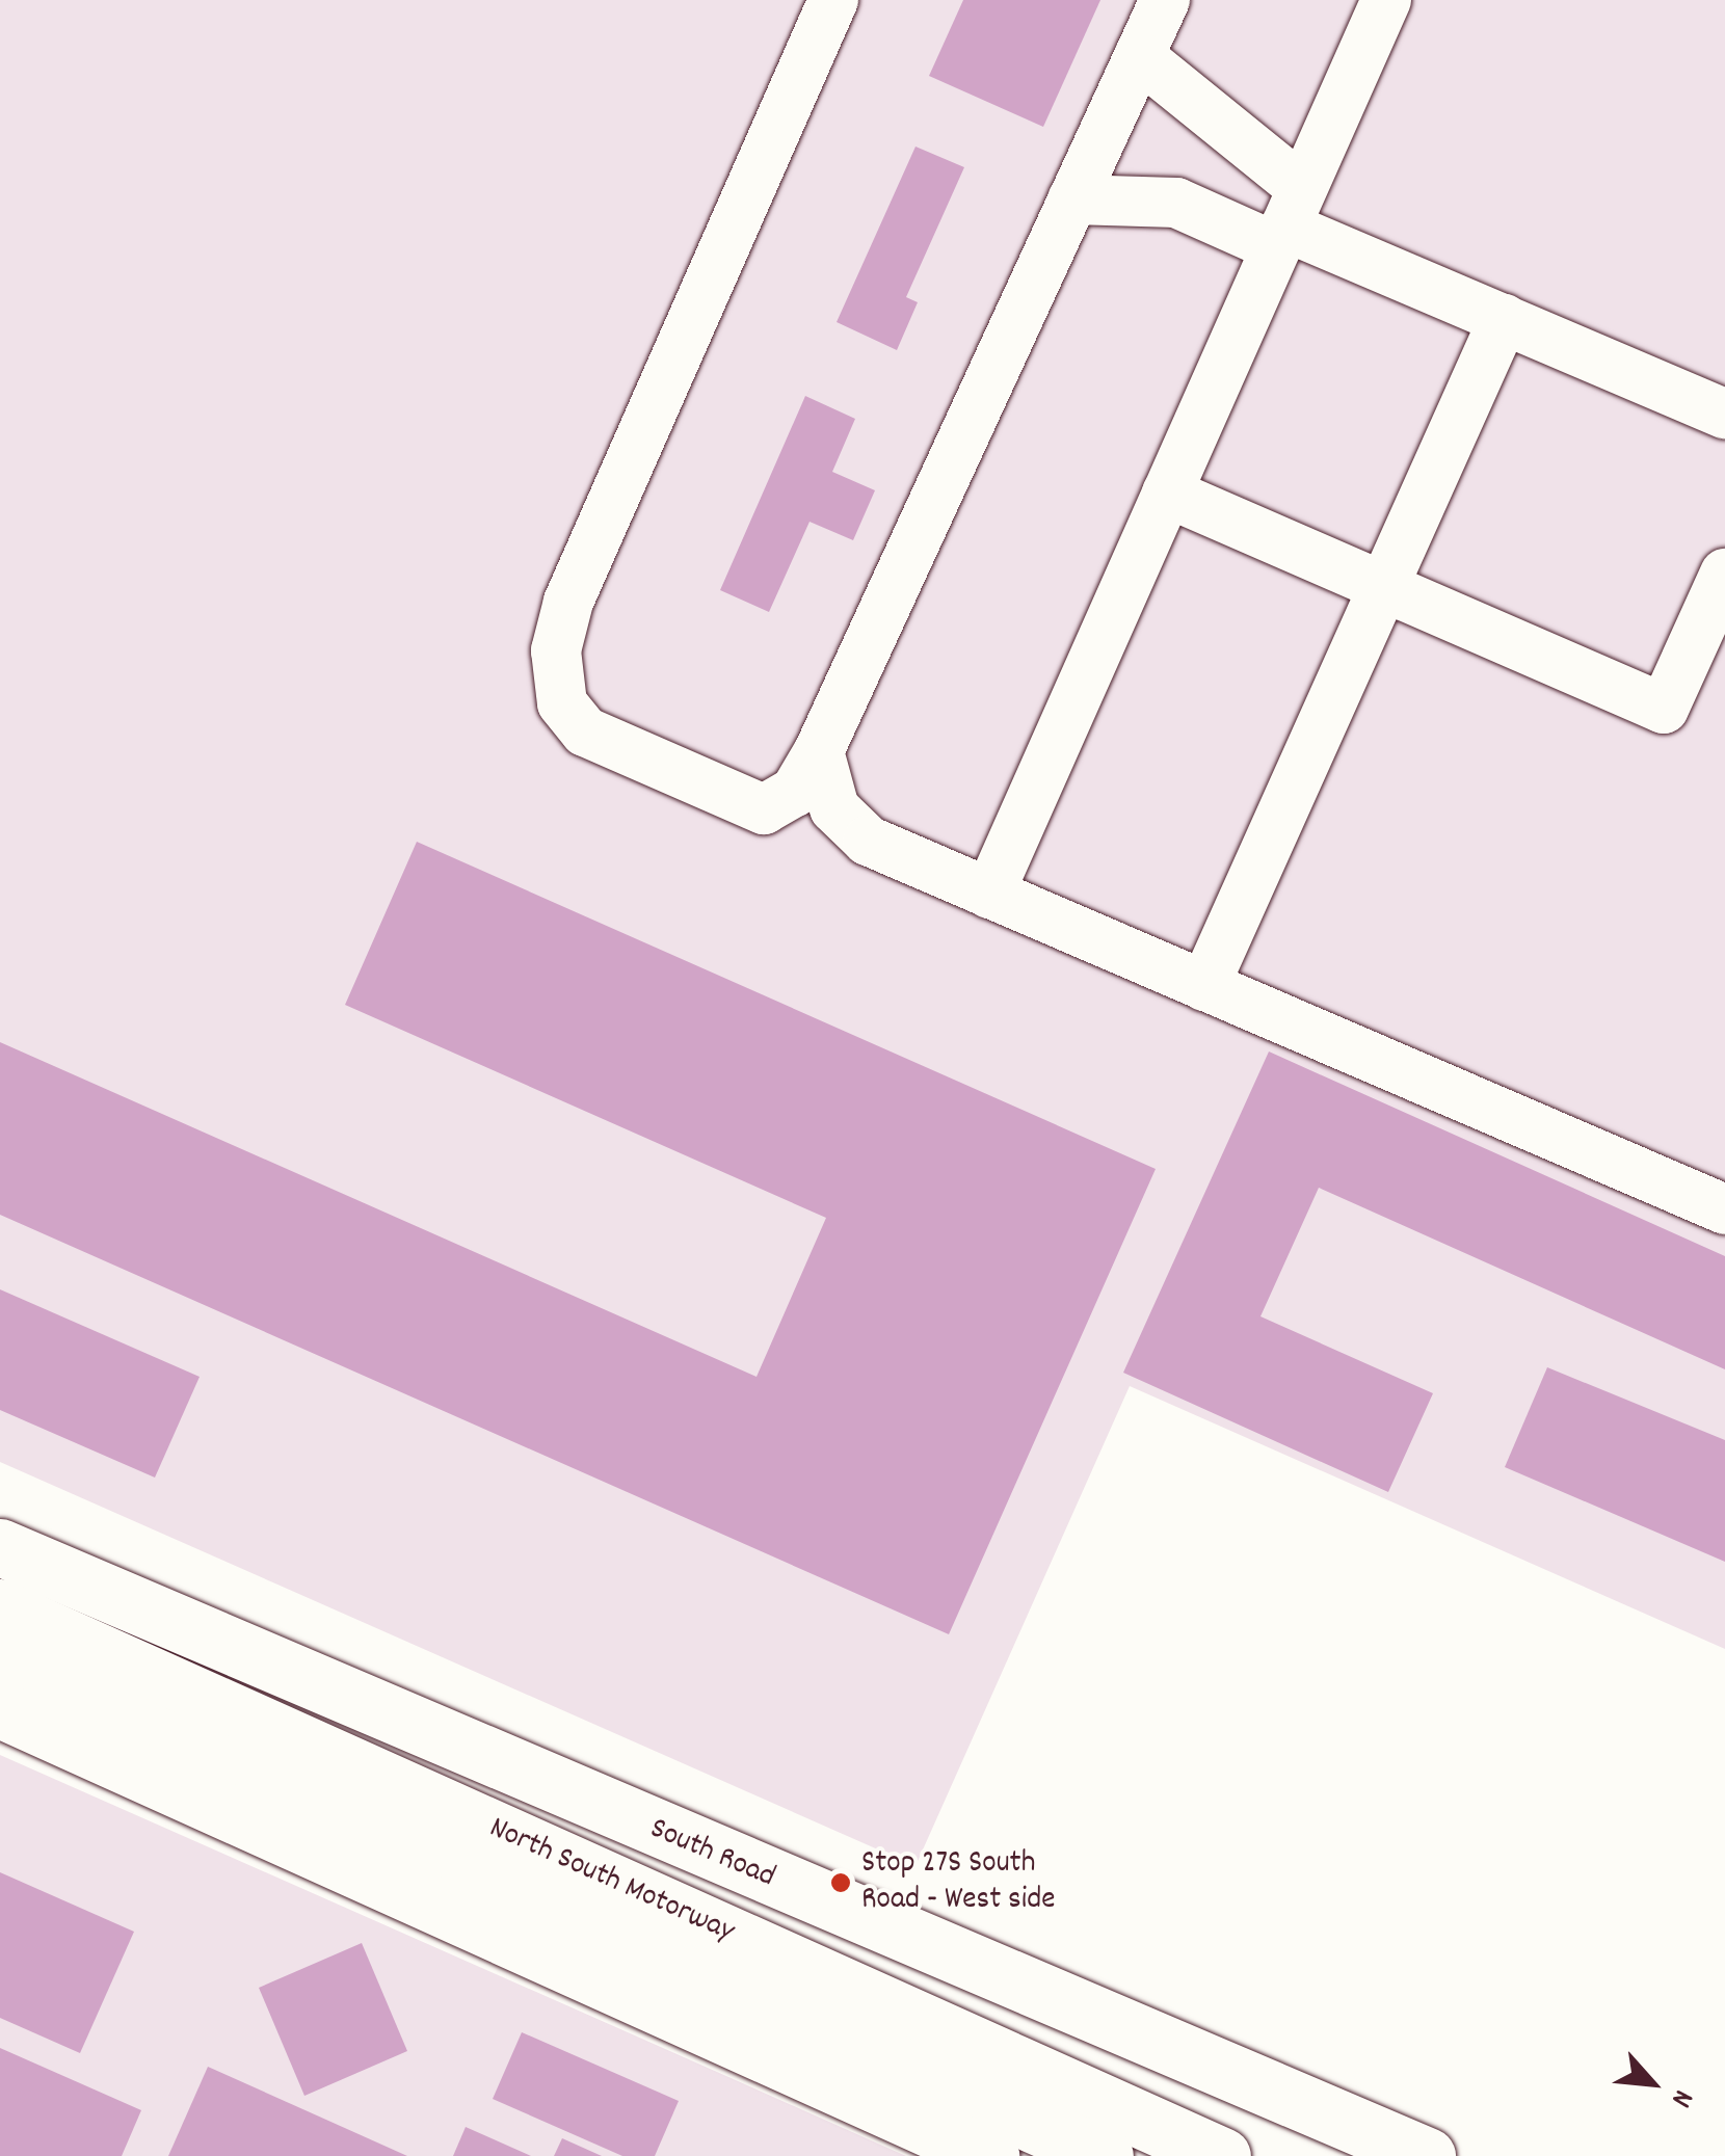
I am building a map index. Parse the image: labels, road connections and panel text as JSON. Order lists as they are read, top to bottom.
{
  "streets": {
    "highway": ["South Road", "North South Motorway"]
  },
  "places": ["Stop 27S South Road - West side"],
  "north": "bottom right"
}
